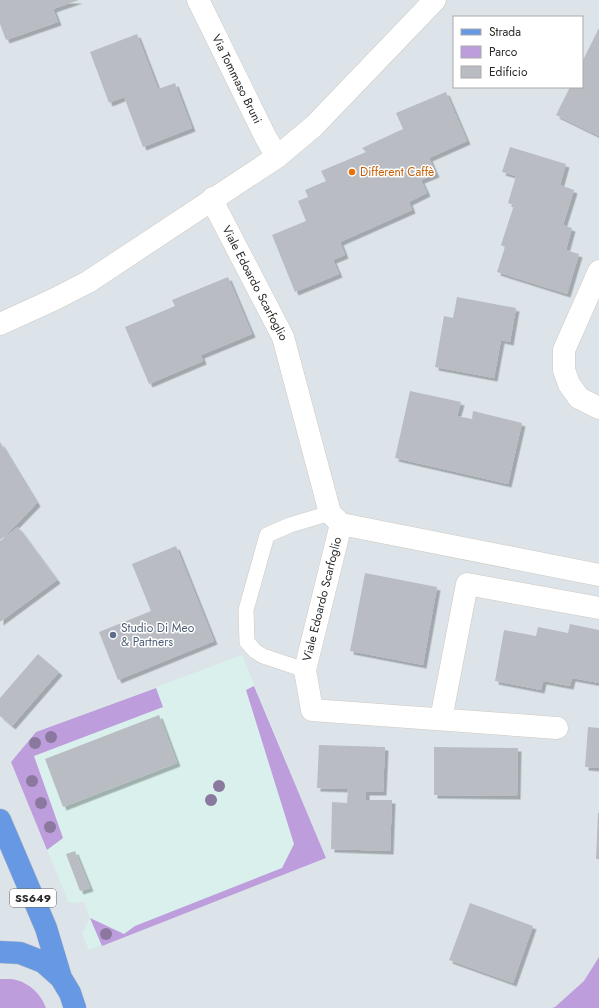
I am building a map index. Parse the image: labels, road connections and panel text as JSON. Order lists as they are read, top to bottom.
{
  "streets": {
    "main road": ["SS649"],
    "street": ["Via Tommaso Bruni", "Viale Edoardo Scarfoglio"]
  },
  "places": ["Different Caffè", "Studio Di Meo & Partners"],
  "legend": ["Strada", "Parco", "Edificio"]
}
